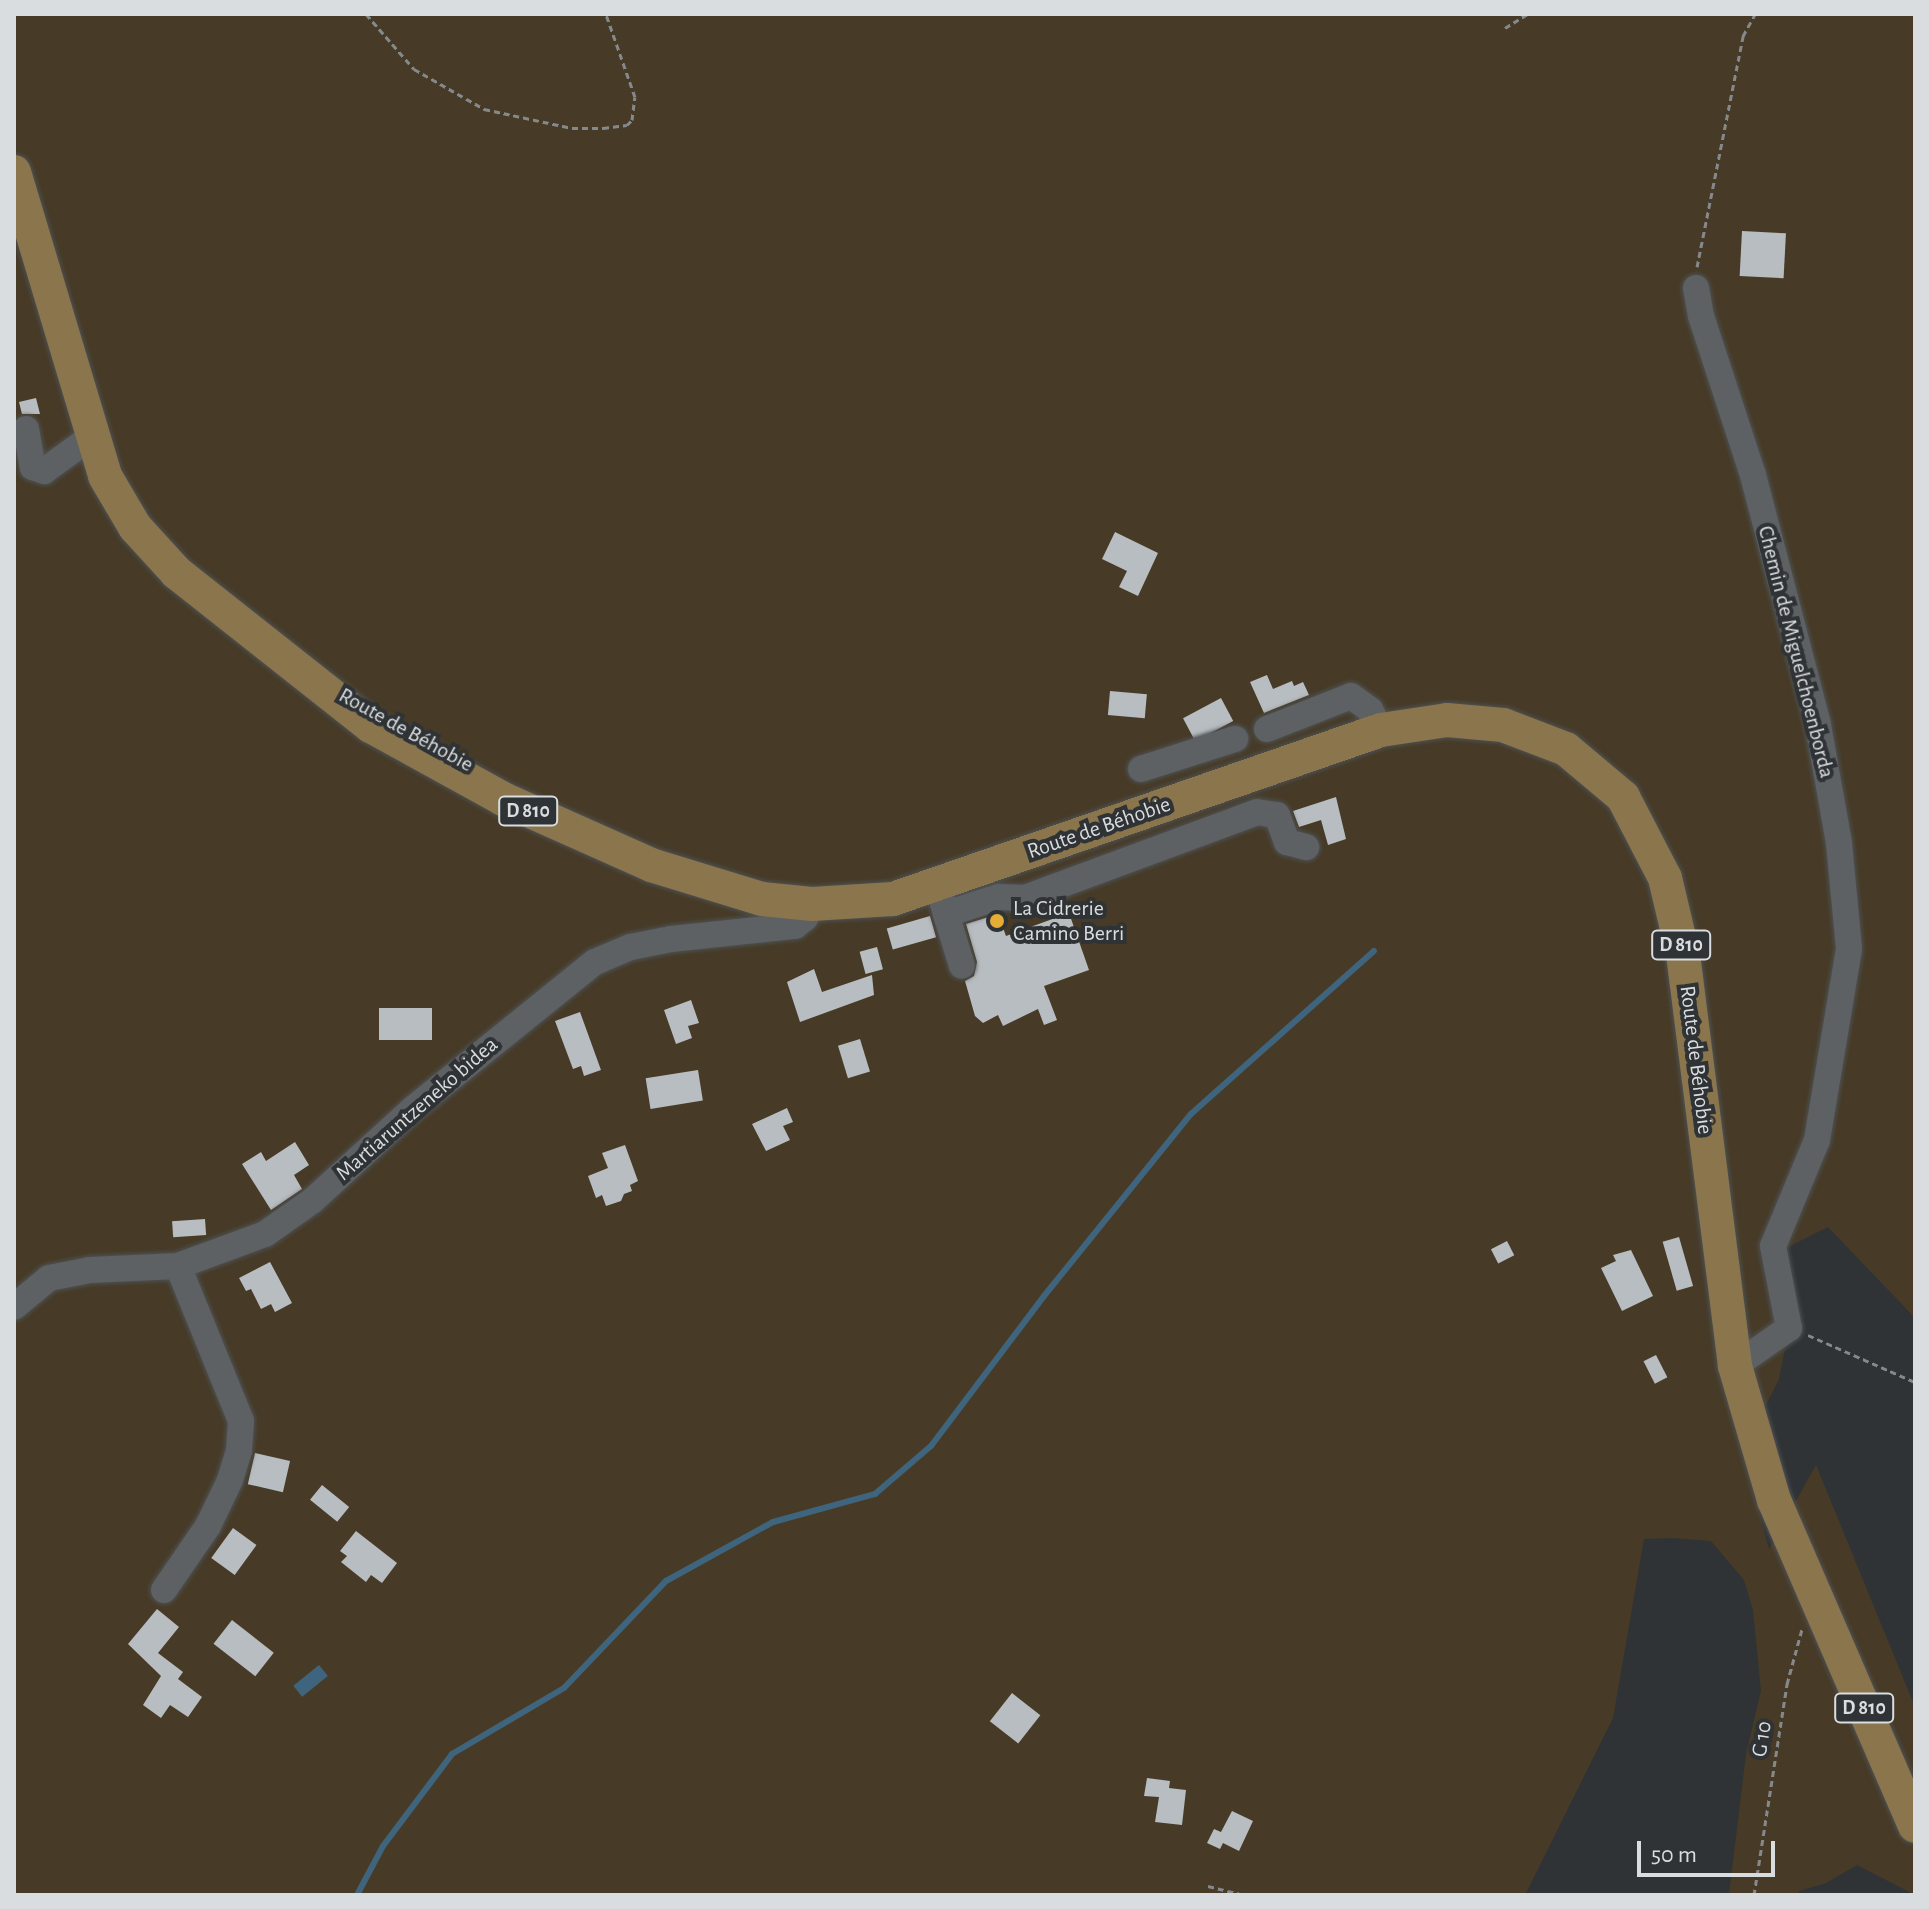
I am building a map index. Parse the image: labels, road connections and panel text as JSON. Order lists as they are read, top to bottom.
{
  "streets": {
    "main road": ["Route de Béhobie", "D 810"],
    "street": ["Chemin de Miguelchoenborda", "Martiaruntzeneko bidea"],
    "path": ["G 10"]
  },
  "crossings": [
    ["Route de Béhobie", "Martiaruntzeneko bidea"],
    ["Route de Béhobie", "G 10"]
  ],
  "places": ["La Cidrerie Camino Berri"],
  "scale_bar": "50 m"
}
